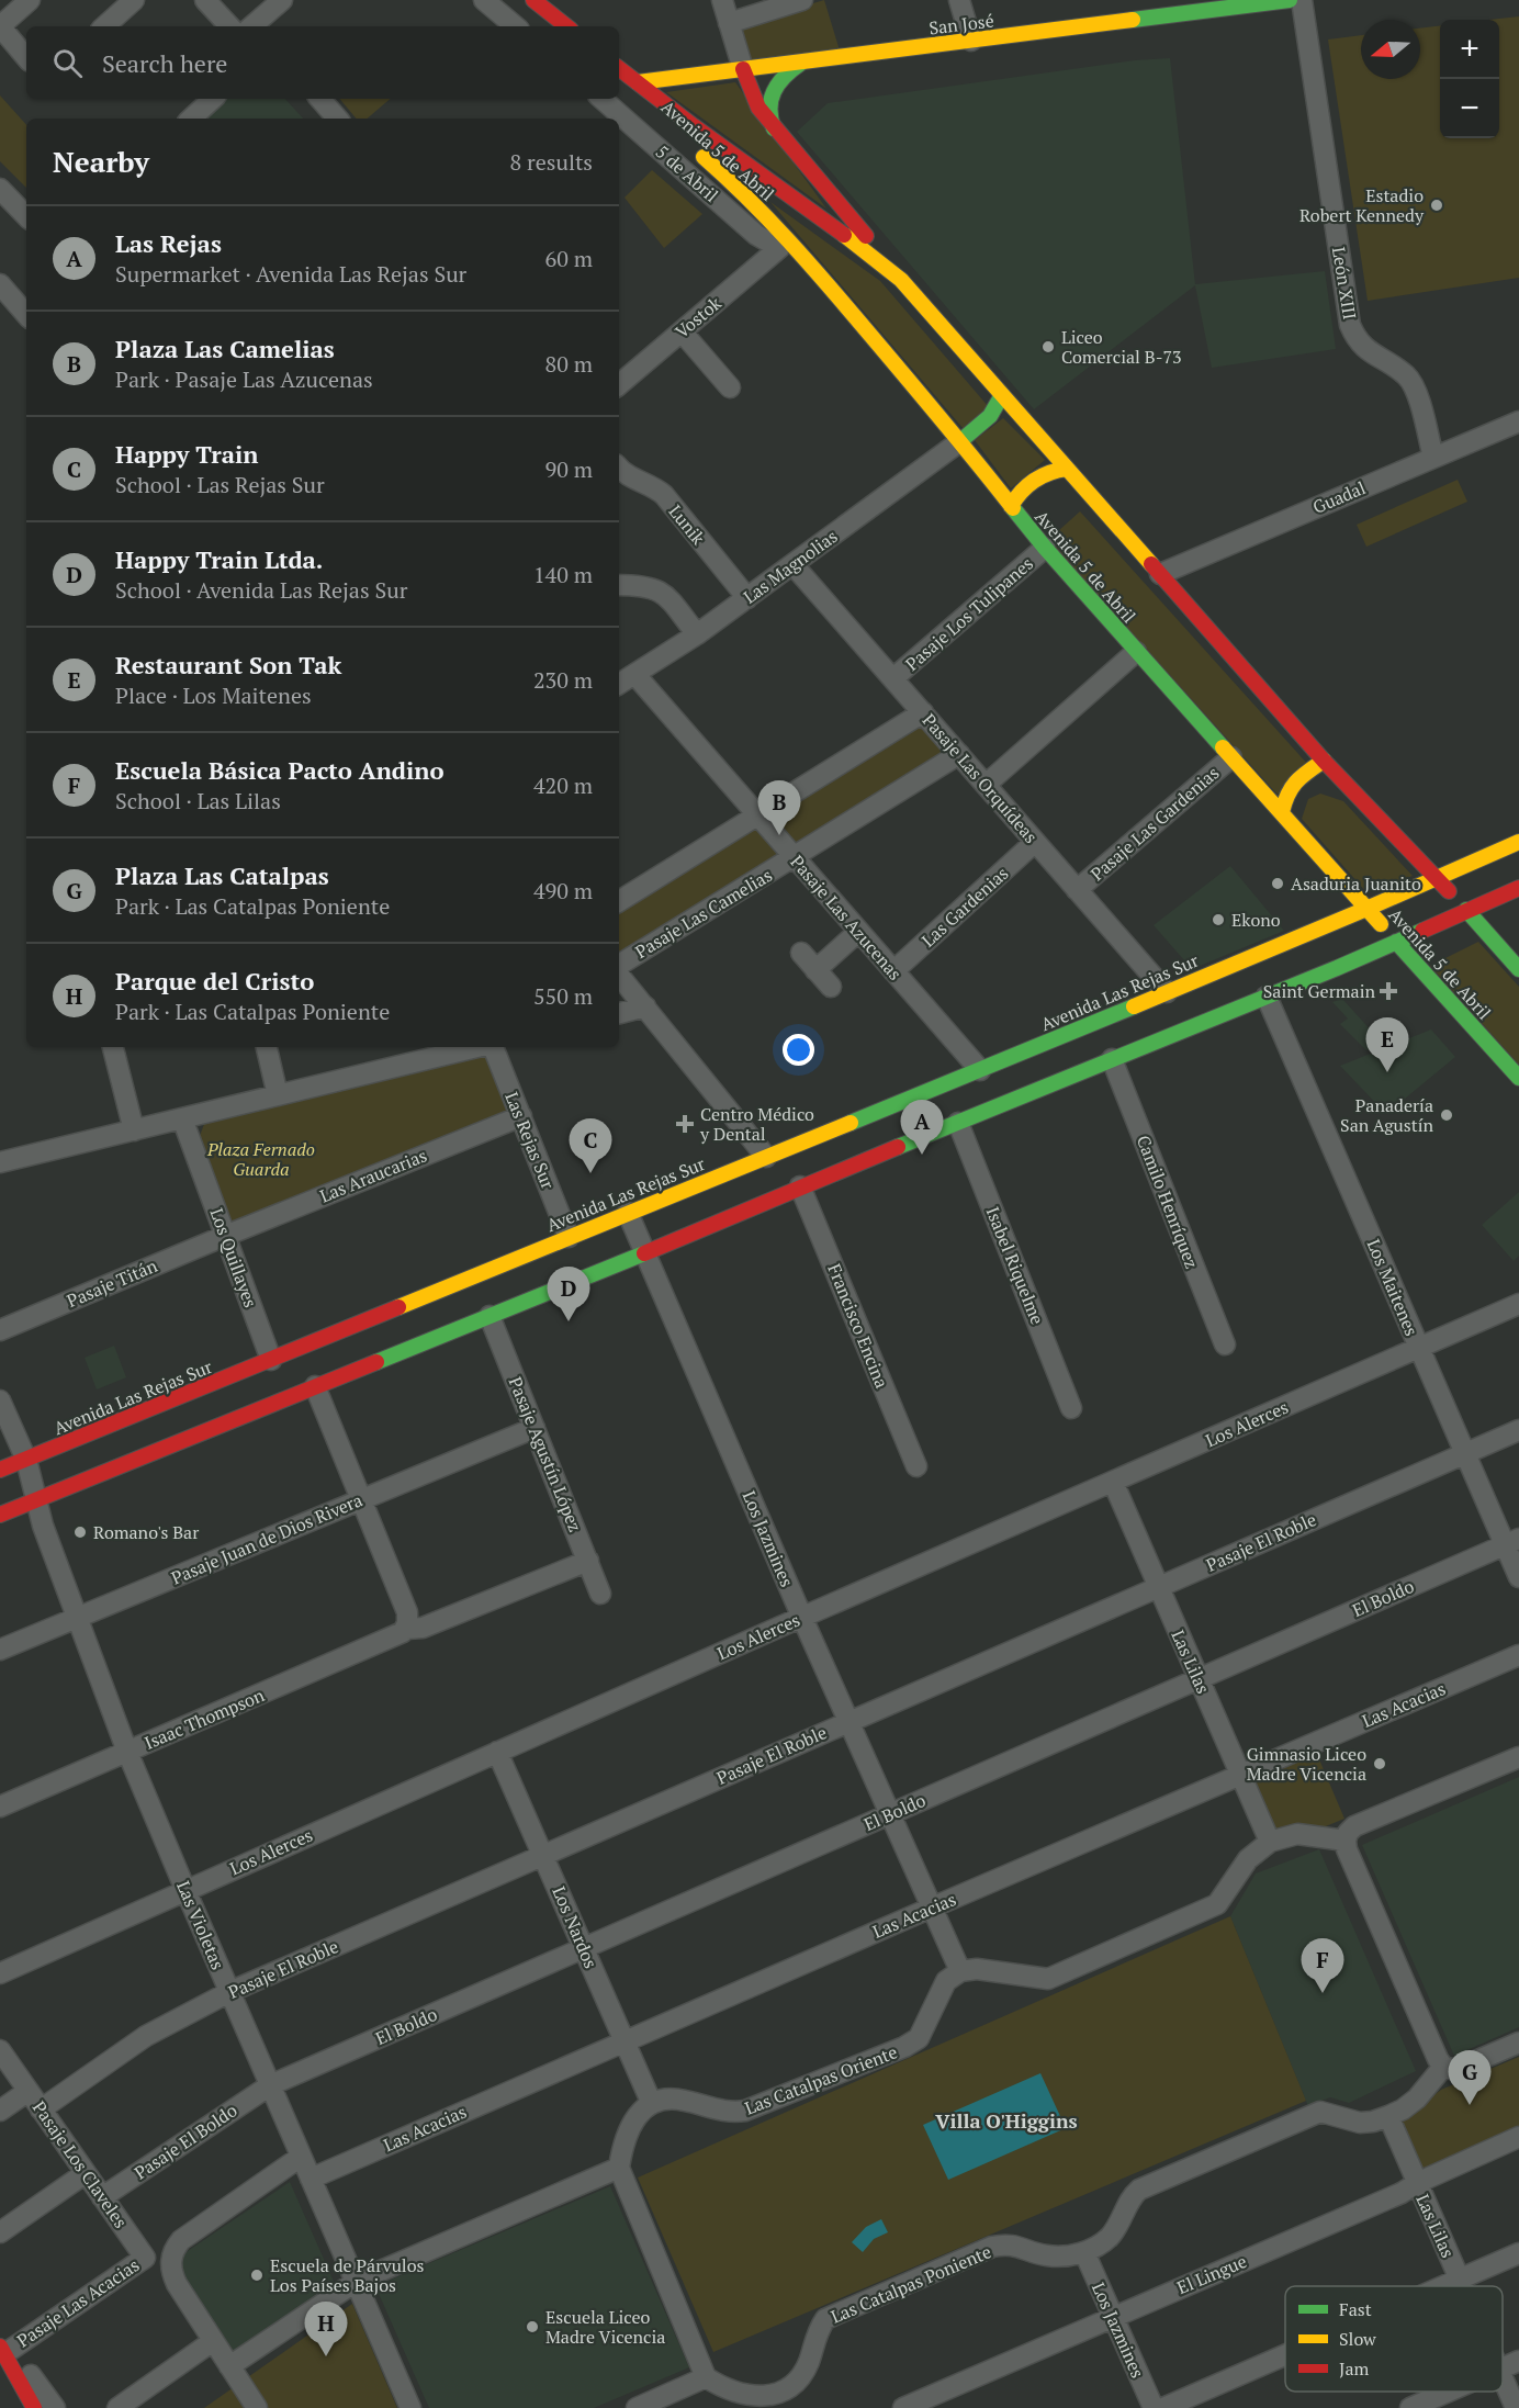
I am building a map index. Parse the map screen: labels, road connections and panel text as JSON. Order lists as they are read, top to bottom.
{
  "streets": {
    "main road": ["San José", "Avenida 5 de Abril", "Avenida Las Rejas Sur"],
    "street": [
      "5 de Abril",
      "León XIII",
      "Vostok",
      "Guadal",
      "Lunik",
      "Las Magnolias",
      "Pasaje Los Tulipanes",
      "Pasaje Las Orquídeas",
      "Pasaje Las Gardenias",
      "Las Gardenias",
      "Pasaje Las Camelias",
      "Pasaje Las Azucenas",
      "Las Rejas Sur",
      "Las Araucarias",
      "Camilo Henríquez",
      "Los Quillayes",
      "Isabel Riquelme",
      "Pasaje Titán",
      "Los Maitenes",
      "Francisco Encina",
      "Los Alerces",
      "Pasaje Agustín López",
      "Pasaje Juan de Dios Rivera",
      "Los Jazmines",
      "Pasaje El Roble",
      "El Boldo",
      "Las Lilas",
      "Las Acacias",
      "Isaac Thompson",
      "Las Violetas",
      "Los Nardos",
      "Las Catalpas Oriente",
      "Pasaje El Boldo",
      "Pasaje Los Claveles",
      "El Lingue",
      "Las Catalpas Poniente",
      "Pasaje Las Acacias"
    ]
  },
  "crossings": [
    ["San José", "Avenida 5 de Abril"],
    ["Avenida 5 de Abril", "Guadal"],
    ["Avenida 5 de Abril", "Las Magnolias"],
    ["Avenida 5 de Abril", "Pasaje Los Tulipanes"],
    ["Avenida 5 de Abril", "Pasaje Las Gardenias"],
    ["Avenida 5 de Abril", "Avenida Las Rejas Sur"],
    ["5 de Abril", "Vostok"],
    ["León XIII", "Guadal"],
    ["Lunik", "Las Magnolias"],
    ["Las Magnolias", "Pasaje Las Orquídeas"],
    ["Las Magnolias", "Pasaje Las Azucenas"],
    ["Pasaje Los Tulipanes", "Pasaje Las Orquídeas"],
    ["Pasaje Las Orquídeas", "Pasaje Las Gardenias"],
    ["Pasaje Las Orquídeas", "Las Gardenias"],
    ["Pasaje Las Orquídeas", "Pasaje Las Camelias"],
    ["Pasaje Las Orquídeas", "Avenida Las Rejas Sur"],
    ["Las Gardenias", "Pasaje Las Azucenas"],
    ["Pasaje Las Camelias", "Pasaje Las Azucenas"],
    ["Pasaje Las Azucenas", "Avenida Las Rejas Sur"],
    ["Avenida Las Rejas Sur", "Las Rejas Sur"],
    ["Avenida Las Rejas Sur", "Los Quillayes"],
    ["Avenida Las Rejas Sur", "Los Jazmines"],
    ["Avenida Las Rejas Sur", "Las Violetas"],
    ["Las Rejas Sur", "Las Araucarias"],
    ["Las Araucarias", "Los Quillayes"],
    ["Las Araucarias", "Pasaje Titán"],
    ["Los Quillayes", "Pasaje Titán"],
    ["Los Maitenes", "Los Alerces"],
    ["Los Maitenes", "Pasaje El Roble"],
    ["Los Maitenes", "El Boldo"],
    ["Los Alerces", "Los Jazmines"],
    ["Los Alerces", "Las Lilas"],
    ["Los Alerces", "Las Violetas"],
    ["Los Alerces", "Los Nardos"],
    ["Pasaje Agustín López", "Pasaje Juan de Dios Rivera"],
    ["Pasaje Agustín López", "Isaac Thompson"],
    ["Pasaje Juan de Dios Rivera", "Las Violetas"],
    ["Los Jazmines", "Pasaje El Roble"],
    ["Los Jazmines", "El Boldo"],
    ["Los Jazmines", "Las Acacias"],
    ["Los Jazmines", "Las Catalpas Oriente"],
    ["Los Jazmines", "El Lingue"],
    ["Los Jazmines", "Las Catalpas Poniente"],
    ["Pasaje El Roble", "Las Lilas"],
    ["Pasaje El Roble", "Las Violetas"],
    ["Pasaje El Roble", "Los Nardos"],
    ["Pasaje El Roble", "Pasaje Los Claveles"],
    ["El Boldo", "Las Lilas"],
    ["El Boldo", "Las Violetas"],
    ["El Boldo", "Los Nardos"],
    ["El Boldo", "Pasaje El Boldo"],
    ["Las Lilas", "Las Acacias"],
    ["Las Lilas", "El Lingue"],
    ["Las Lilas", "Las Catalpas Poniente"],
    ["Las Acacias", "Las Violetas"],
    ["Las Acacias", "Los Nardos"],
    ["Isaac Thompson", "Las Violetas"],
    ["Las Violetas", "Pasaje El Boldo"],
    ["Los Nardos", "Las Catalpas Oriente"],
    ["Pasaje El Boldo", "Pasaje Los Claveles"],
    ["Pasaje Los Claveles", "Pasaje Las Acacias"]
  ],
  "districts": ["Villa O'Higgins"],
  "parks": ["Plaza Fernado Guarda"],
  "places": {
    "other": [
      "Estadio Robert Kennedy",
      "Liceo Comercial B-73",
      "Asaduria Juanito",
      "Ekono",
      "Panadería San Agustín",
      "Romano's Bar",
      "Gimnasio Liceo Madre Vicencia",
      "Escuela de Párvulos Los Países Bajos",
      "Escuela Liceo Madre Vicencia"
    ],
    "health": ["Saint Germain", "Centro Médico y Dental"]
  },
  "legend": ["Fast", "Slow", "Jam"],
  "north": "left",
  "page": {
    "map_buttons": ["+", "−"],
    "search": "Search here",
    "heading": ["Nearby", "8 results"],
    "list": [
      {
        "mark": "A",
        "name": "Las Rejas",
        "note": "Supermarket · Avenida Las Rejas Sur",
        "value": "60 m"
      },
      {
        "mark": "B",
        "name": "Plaza Las Camelias",
        "note": "Park · Pasaje Las Azucenas",
        "value": "80 m"
      },
      {
        "mark": "C",
        "name": "Happy Train",
        "note": "School · Las Rejas Sur",
        "value": "90 m"
      },
      {
        "mark": "D",
        "name": "Happy Train Ltda.",
        "note": "School · Avenida Las Rejas Sur",
        "value": "140 m"
      },
      {
        "mark": "E",
        "name": "Restaurant Son Tak",
        "note": "Place · Los Maitenes",
        "value": "230 m"
      },
      {
        "mark": "F",
        "name": "Escuela Básica Pacto Andino",
        "note": "School · Las Lilas",
        "value": "420 m"
      },
      {
        "mark": "G",
        "name": "Plaza Las Catalpas",
        "note": "Park · Las Catalpas Poniente",
        "value": "490 m"
      },
      {
        "mark": "H",
        "name": "Parque del Cristo",
        "note": "Park · Las Catalpas Poniente",
        "value": "550 m"
      }
    ],
    "pins": [
      "B",
      "E",
      "A",
      "C",
      "D",
      "F",
      "G",
      "H"
    ]
  }
}
